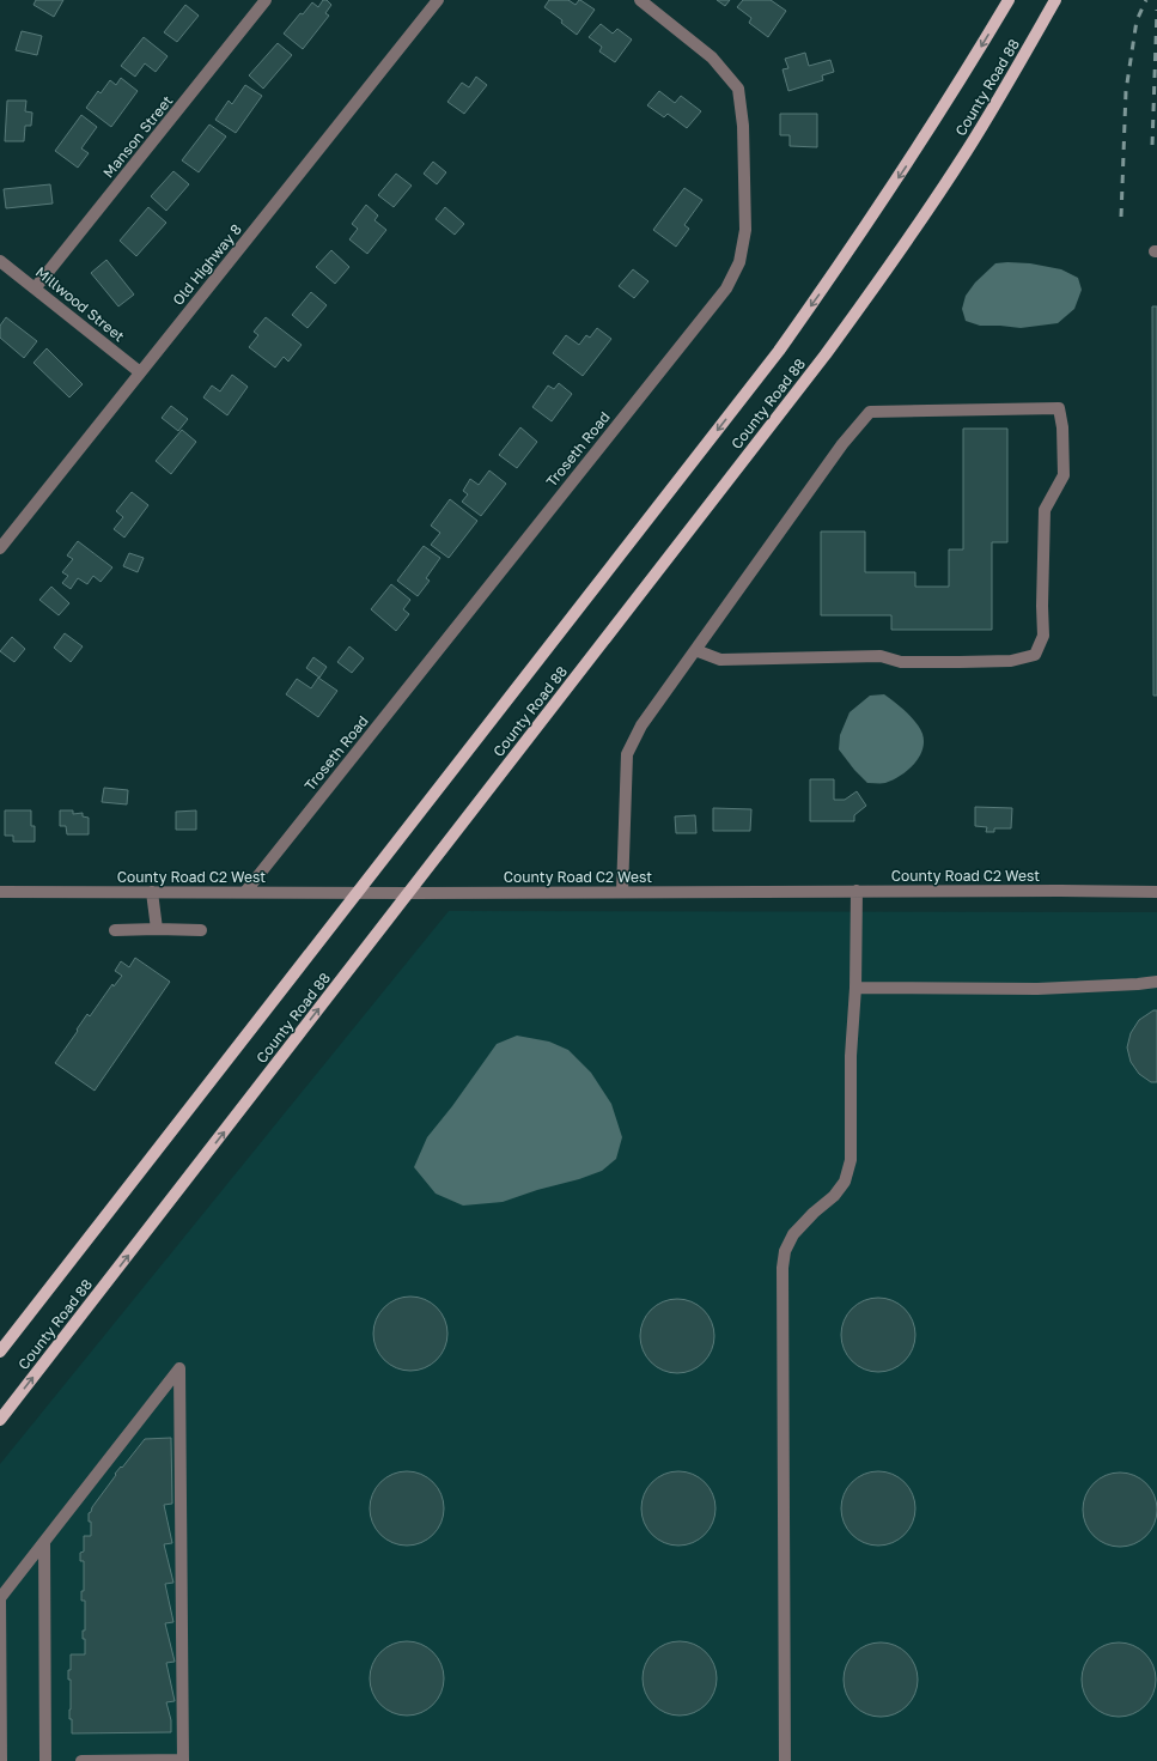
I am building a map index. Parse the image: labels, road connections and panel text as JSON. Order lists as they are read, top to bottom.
{
  "streets": {
    "main road": ["County Road 88"],
    "street": [
      "Manson Street",
      "Old Highway 8",
      "Millwood Street",
      "Troseth Road",
      "County Road C2 West"
    ]
  },
  "crossings": [
    ["County Road 88", "County Road C2 West"],
    ["Manson Street", "Millwood Street"],
    ["Old Highway 8", "Millwood Street"],
    ["Troseth Road", "County Road C2 West"]
  ]
}
